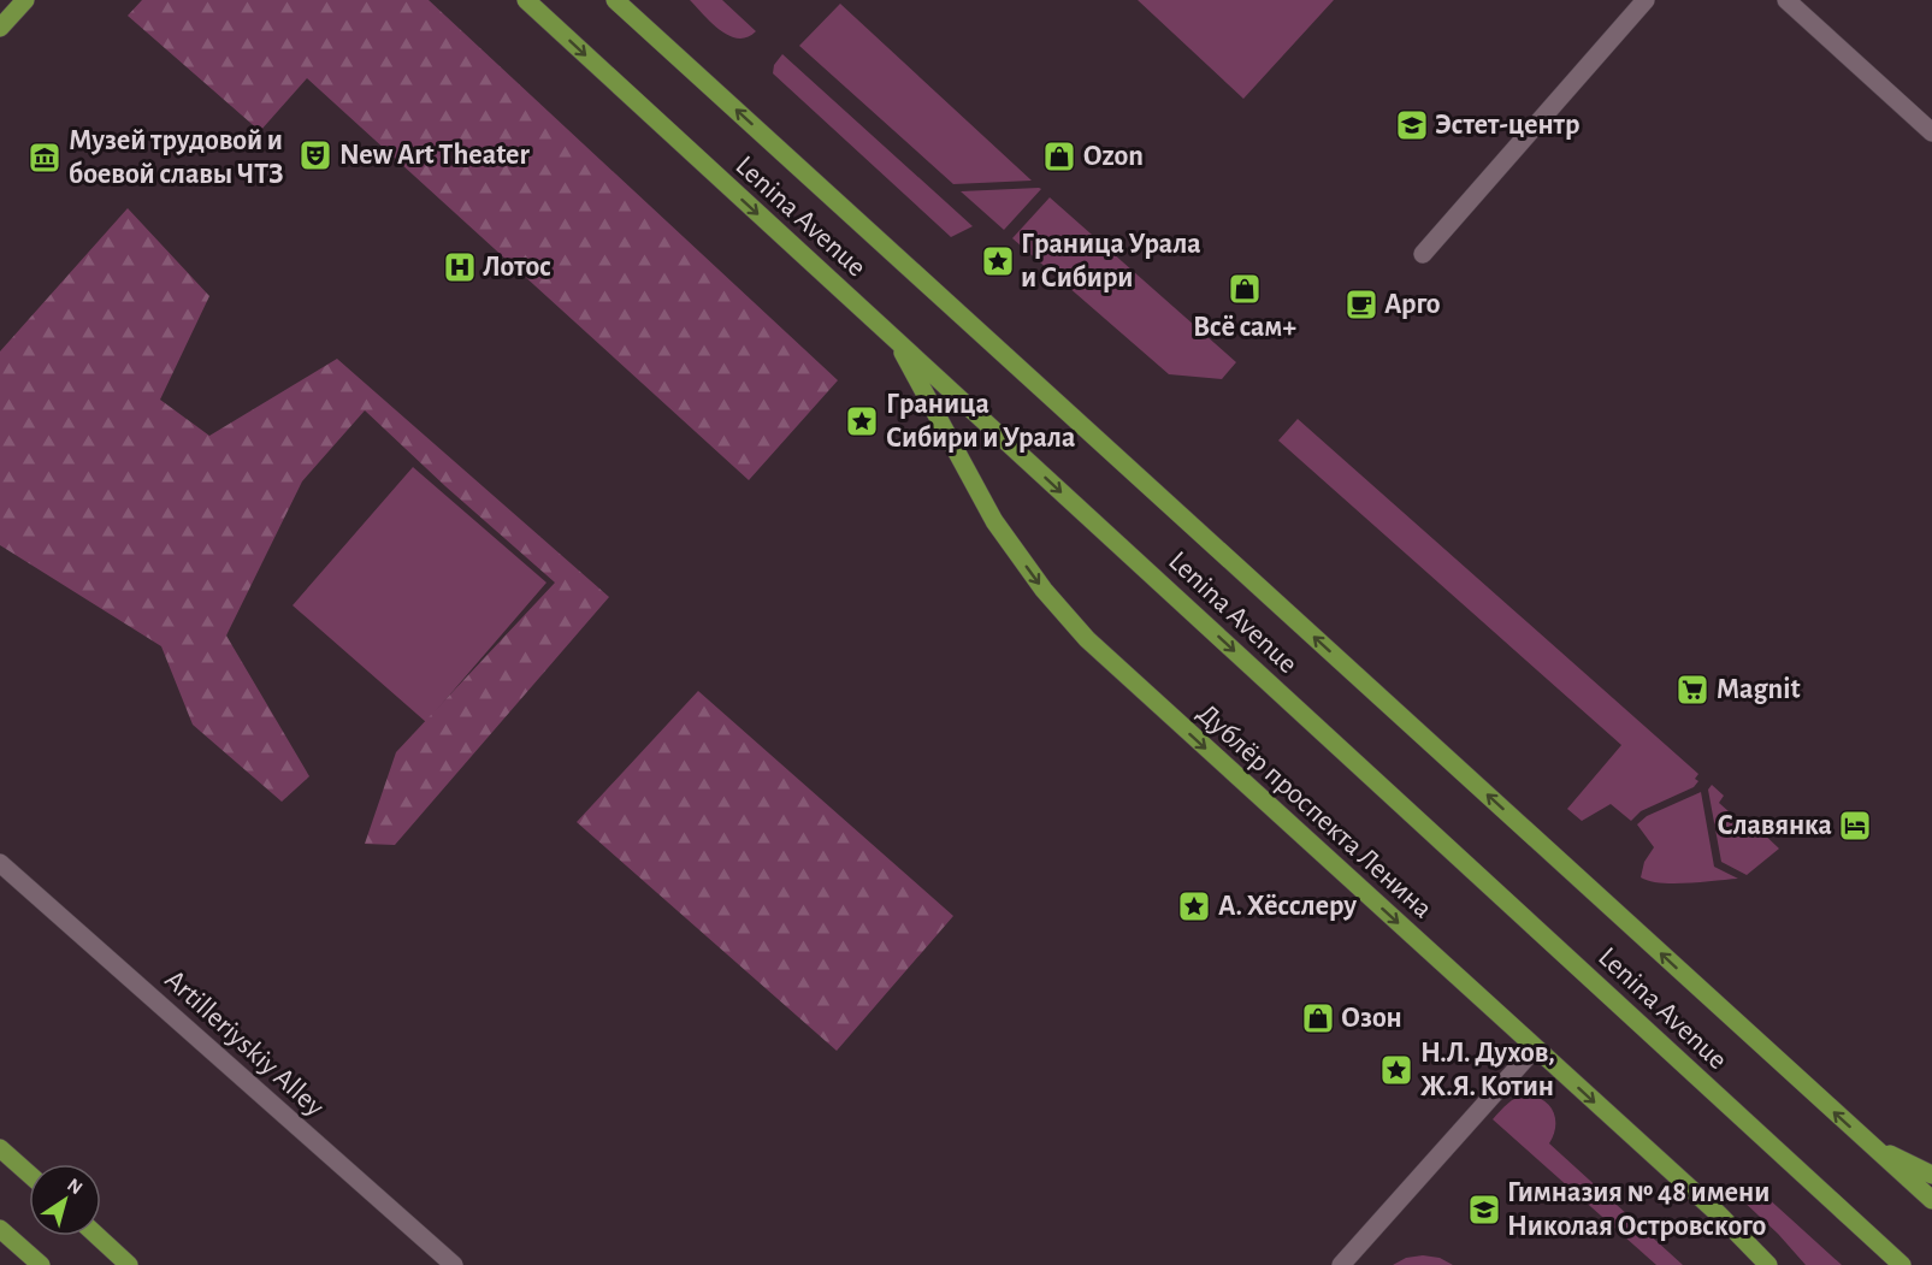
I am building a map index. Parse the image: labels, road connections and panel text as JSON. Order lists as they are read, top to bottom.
{
  "streets": {
    "main road": ["Lenina Avenue", "Дублёр проспекта Ленина"],
    "street": ["Artilleriyskiy Alley"]
  },
  "crossings": [
    ["Lenina Avenue", "Дублёр проспекта Ленина"]
  ],
  "one_way": ["Дублёр проспекта Ленина"],
  "places": {
    "school or university": ["Эстет-центр", "Гимназия № 48 имени Николая Островского"],
    "theatre": ["New Art Theater"],
    "shop": ["Ozon", "Всё сам+", "Озон"],
    "museum": ["Музей трудовой и боевой славы ЧТЗ"],
    "place": [
      "Граница Урала и Сибири",
      "Граница Сибири и Урала",
      "А. Хёсслеру",
      "Н.Л. Духов, Ж.Я. Котин"
    ],
    "hospital": ["Лотос"],
    "cafe": ["Арго"],
    "supermarket": ["Magnit"],
    "hotel": ["Славянка"]
  },
  "north": "top right"
}
